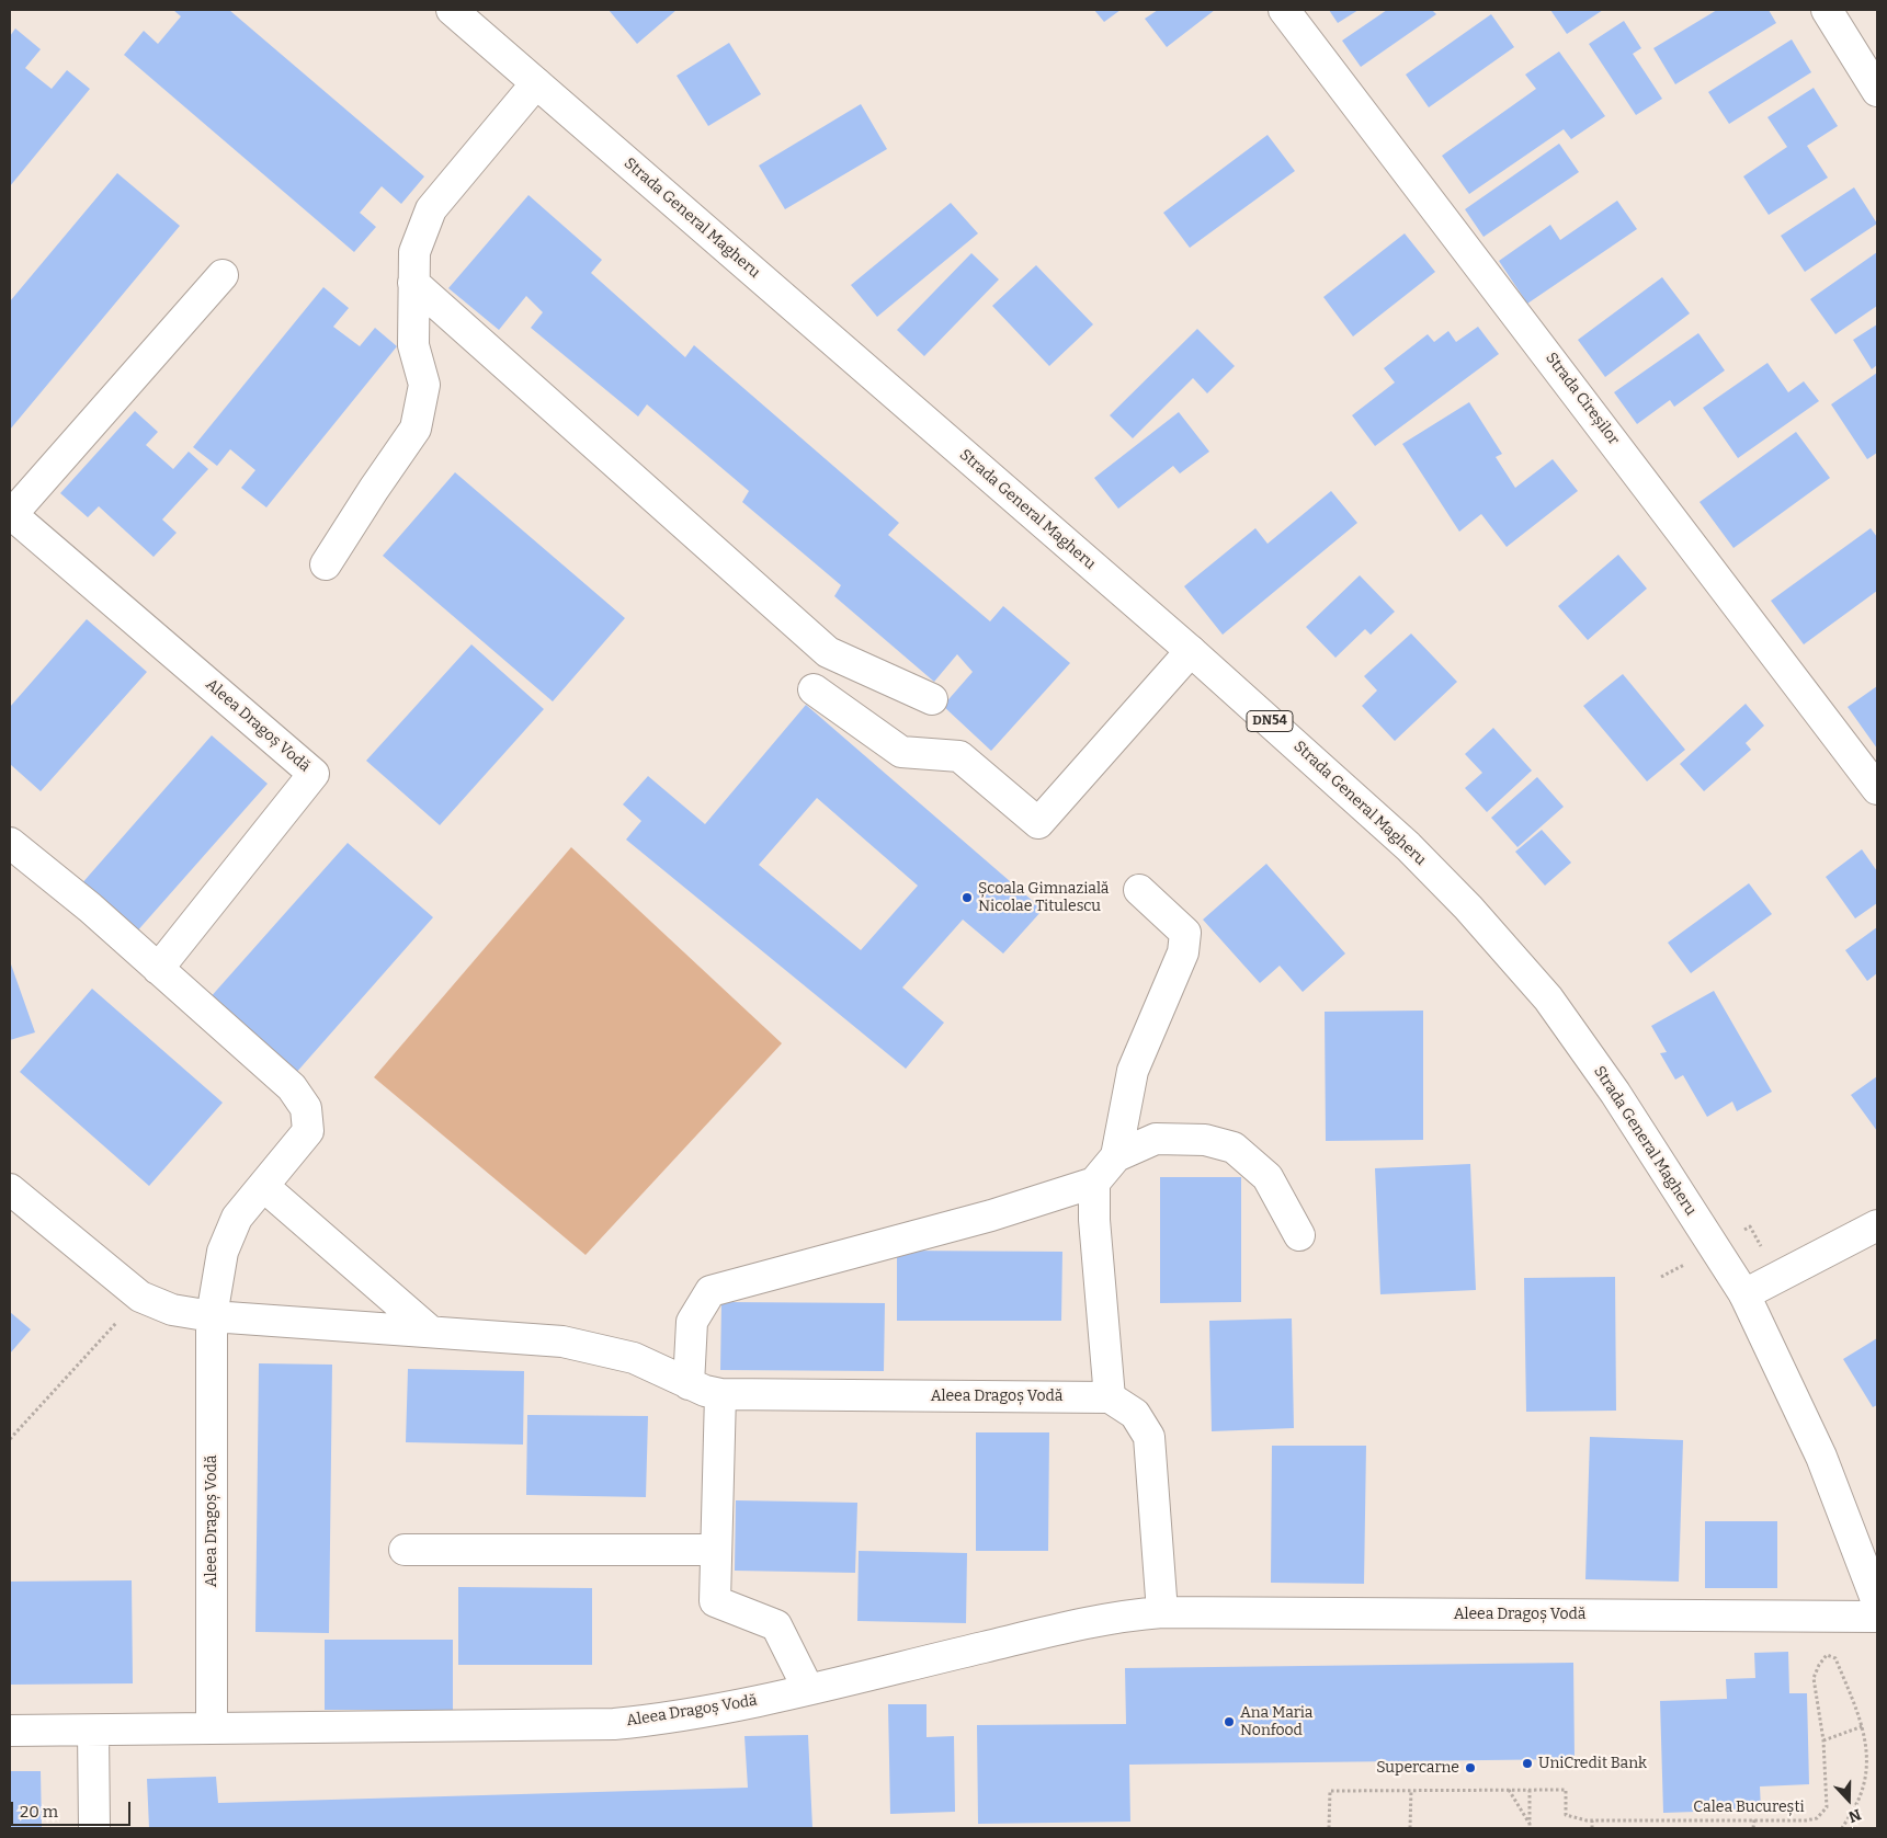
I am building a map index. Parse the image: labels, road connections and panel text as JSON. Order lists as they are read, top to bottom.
{
  "streets": {
    "street": [
      "Strada General Magheru",
      "Strada Cireșilor",
      "DN54",
      "Aleea Dragoș Vodă"
    ],
    "path": ["Calea București"]
  },
  "places": [
    "Școala Gimnazială Nicolae Titulescu",
    "Ana Maria Nonfood",
    "UniCredit Bank",
    "Supercarne"
  ],
  "scale_bar": "20 m",
  "north": "bottom"
}
